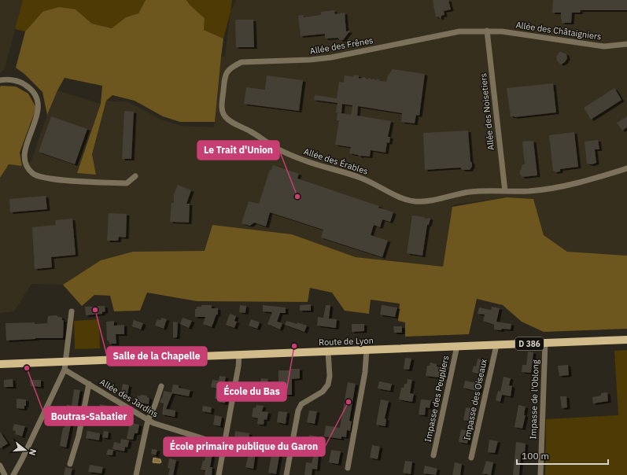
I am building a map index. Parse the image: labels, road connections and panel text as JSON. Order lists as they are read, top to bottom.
{
  "streets": {
    "main road": ["Route de Lyon", "D 386"],
    "street": [
      "Allée des Châtaigniers",
      "Allée des Frênes",
      "Allée des Noisetiers",
      "Allée des Érables",
      "Allée des Jardins",
      "Impasse des Peupliers",
      "Impasse des Oiseaux",
      "Impasse de l'Oblong"
    ]
  },
  "crossings": [
    ["Allée des Châtaigniers", "Allée des Frênes"],
    ["Allée des Châtaigniers", "Allée des Noisetiers"],
    ["Allée des Frênes", "Allée des Noisetiers"],
    ["Allée des Frênes", "Allée des Érables"],
    ["Allée des Noisetiers", "Allée des Érables"],
    ["Route de Lyon", "D 386"],
    ["Route de Lyon", "Impasse des Peupliers"],
    ["Route de Lyon", "Impasse des Oiseaux"],
    ["Route de Lyon", "Impasse de l'Oblong"]
  ],
  "places": [
    "Le Trait d'Union",
    "Salle de la Chapelle",
    "École du Bas",
    "Boutras-Sabatier",
    "École primaire publique du Garon"
  ],
  "scale_bar": "100 m",
  "north": "right"
}
